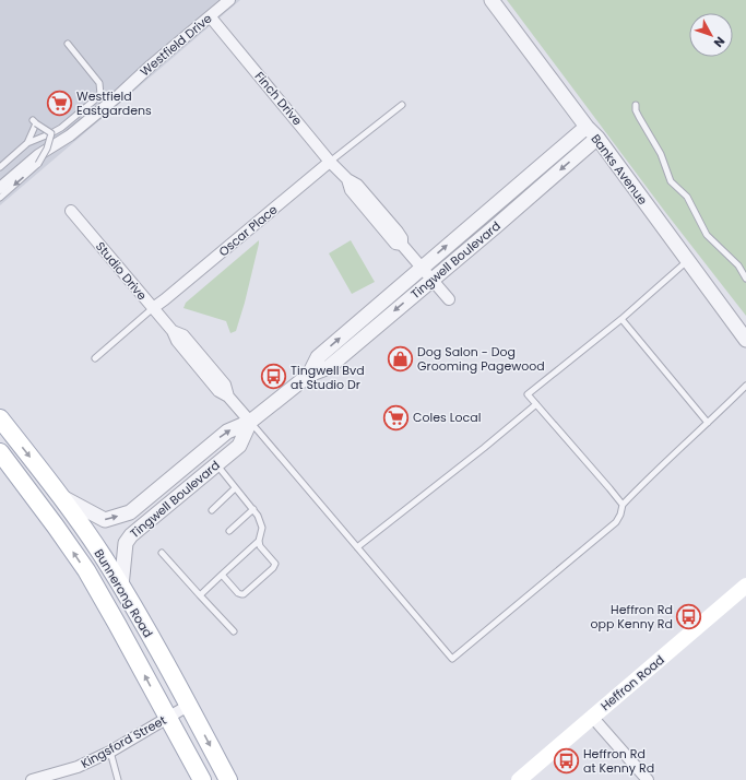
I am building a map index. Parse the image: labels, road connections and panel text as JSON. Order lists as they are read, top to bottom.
{
  "streets": {
    "main road": ["Bunnerong Road", "Heffron Road"],
    "street": [
      "Westfield Drive",
      "Finch Drive",
      "Banks Avenue",
      "Oscar Place",
      "Tingwell Boulevard",
      "Studio Drive",
      "Kingsford Street"
    ]
  },
  "crossings": [
    ["Westfield Drive", "Finch Drive"],
    ["Finch Drive", "Oscar Place"],
    ["Finch Drive", "Tingwell Boulevard"],
    ["Banks Avenue", "Tingwell Boulevard"],
    ["Oscar Place", "Studio Drive"],
    ["Tingwell Boulevard", "Studio Drive"],
    ["Tingwell Boulevard", "Bunnerong Road"],
    ["Bunnerong Road", "Kingsford Street"]
  ],
  "places": {
    "supermarket": ["Westfield Eastgardens", "Coles Local"],
    "shop": ["Dog Salon - Dog Grooming Pagewood"],
    "bus stop": ["Tingwell Bvd at Studio Dr", "Heffron Rd opp Kenny Rd", "Heffron Rd at Kenny Rd"]
  },
  "north": "bottom right"
}
